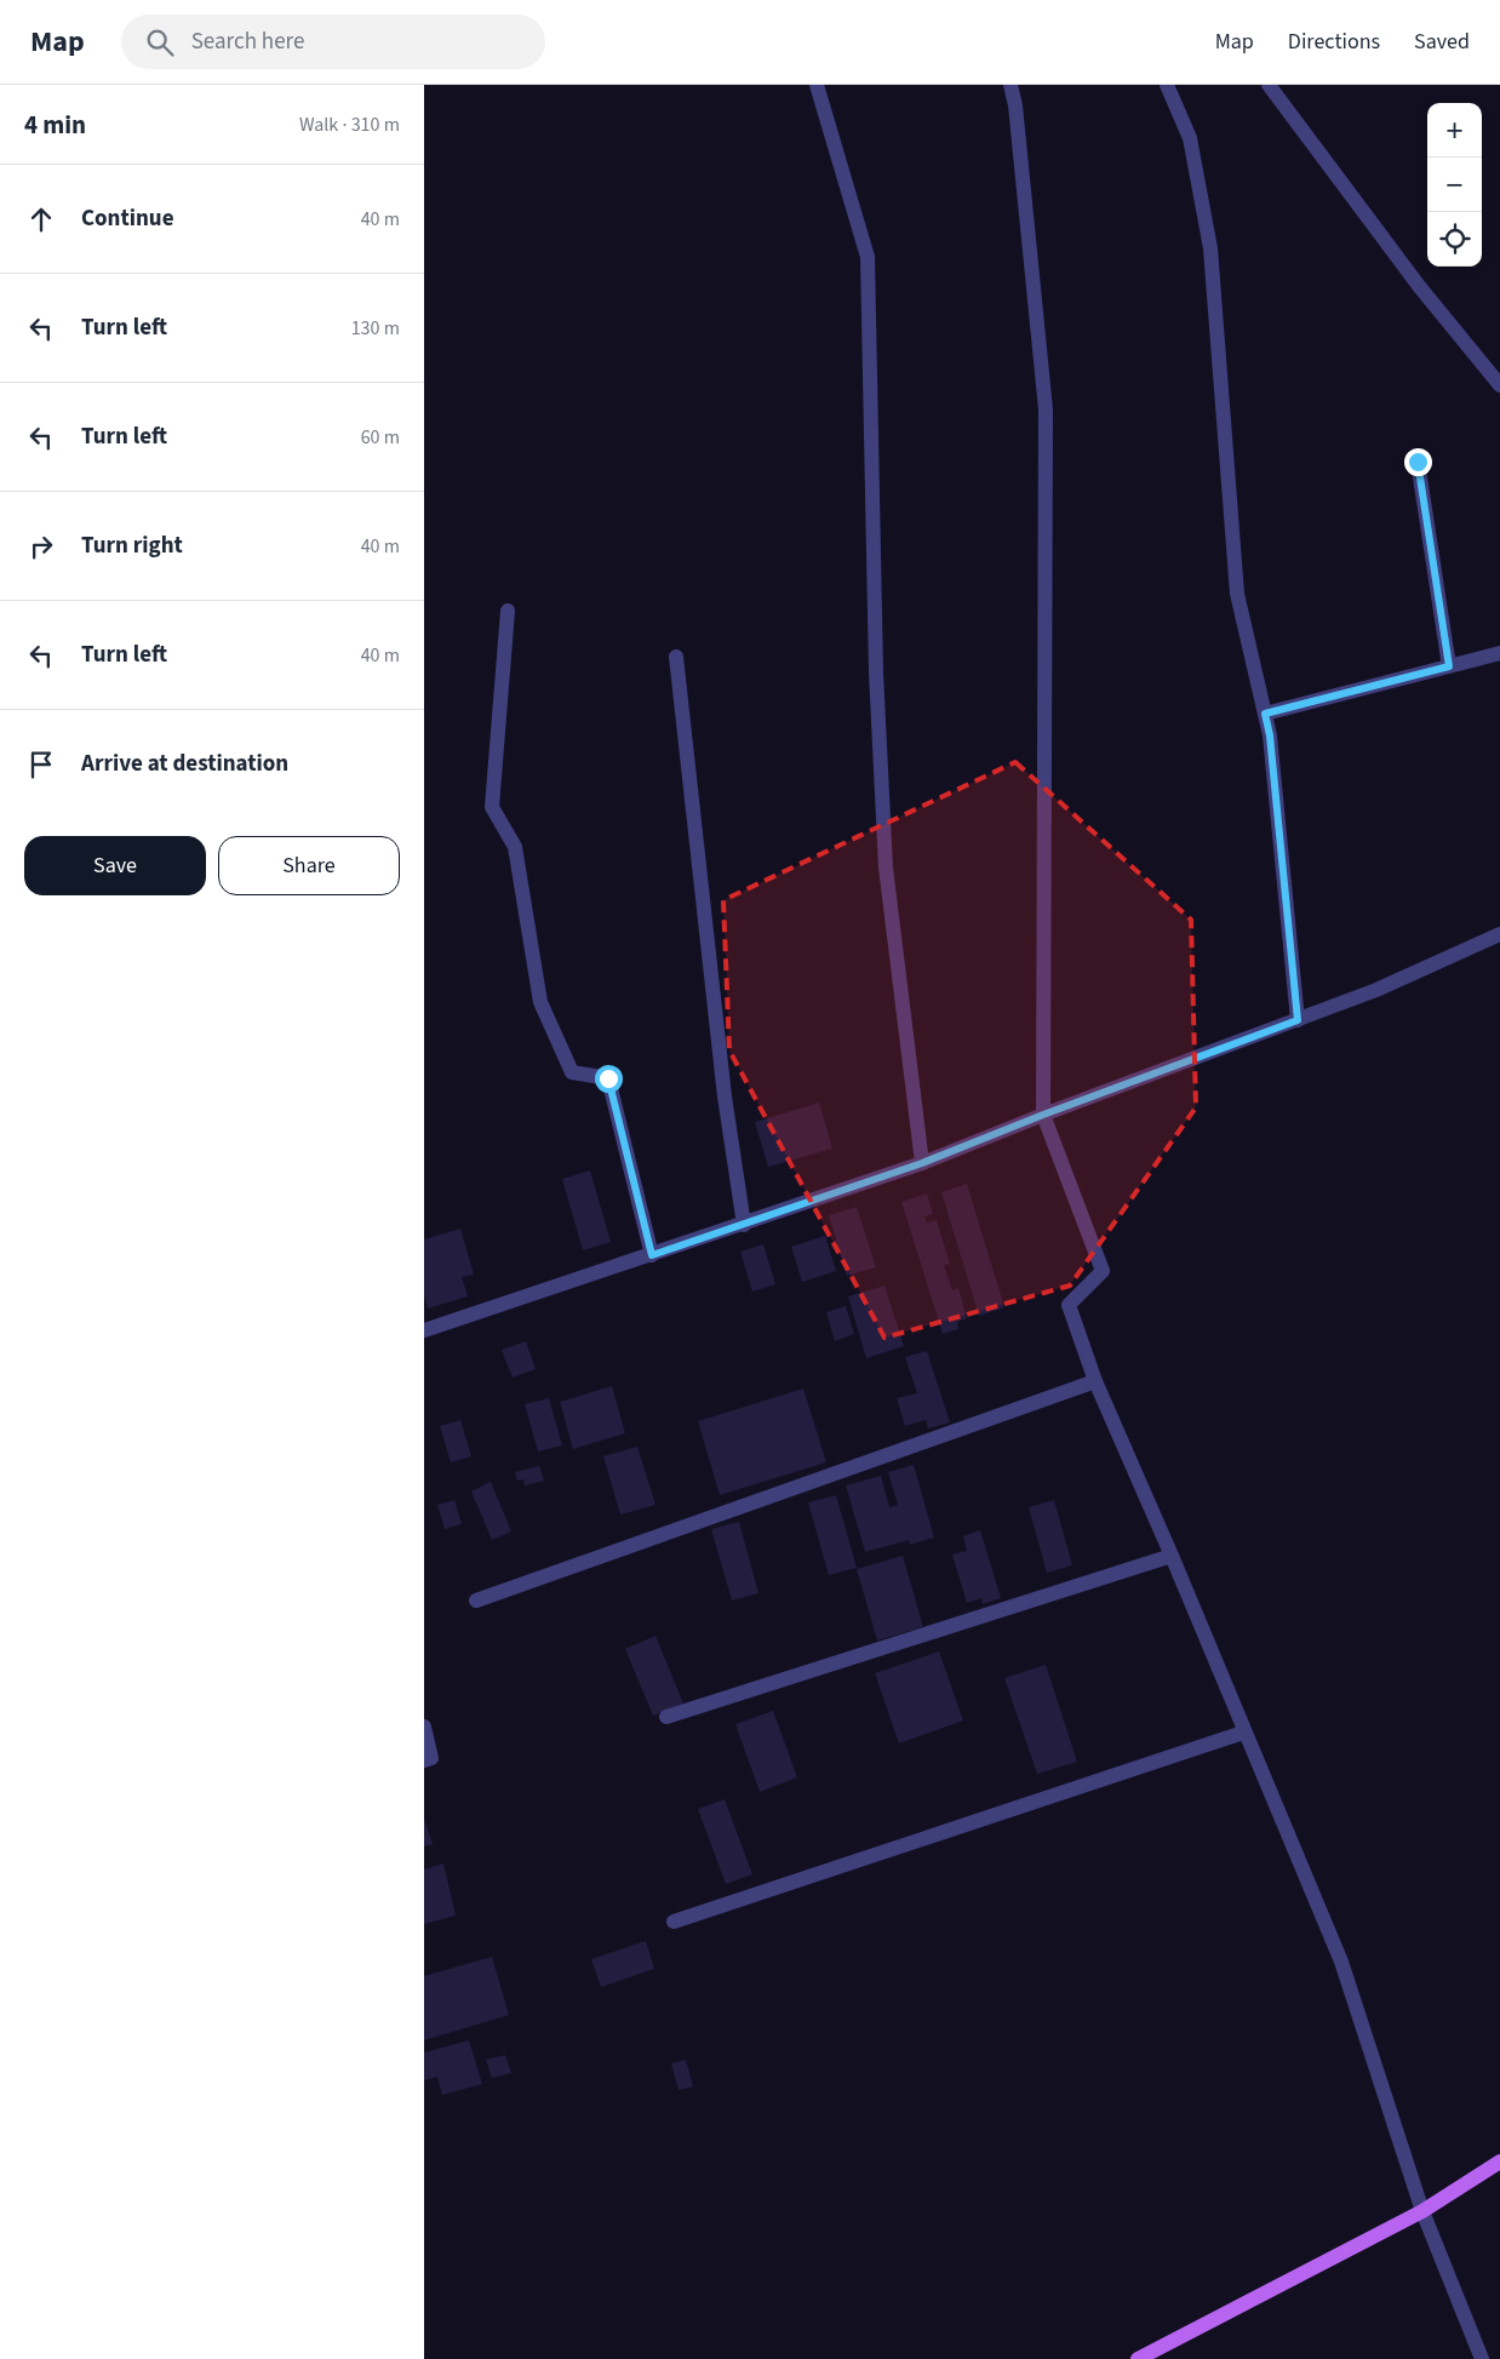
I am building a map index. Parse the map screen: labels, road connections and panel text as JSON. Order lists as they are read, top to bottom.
{
  "page": {
    "header": "Map",
    "search": "Search here",
    "nav": ["Map", "Directions", "Saved"],
    "heading": ["4 min", "Walk · 310 m"],
    "map_buttons": ["+", "−"],
    "list": [
      ["Continue", "40 m"],
      ["Turn left", "130 m"],
      ["Turn left", "60 m"],
      ["Turn right", "40 m"],
      ["Turn left", "40 m"],
      "Arrive at destination"
    ],
    "buttons": ["Save", "Share"]
  }
}
